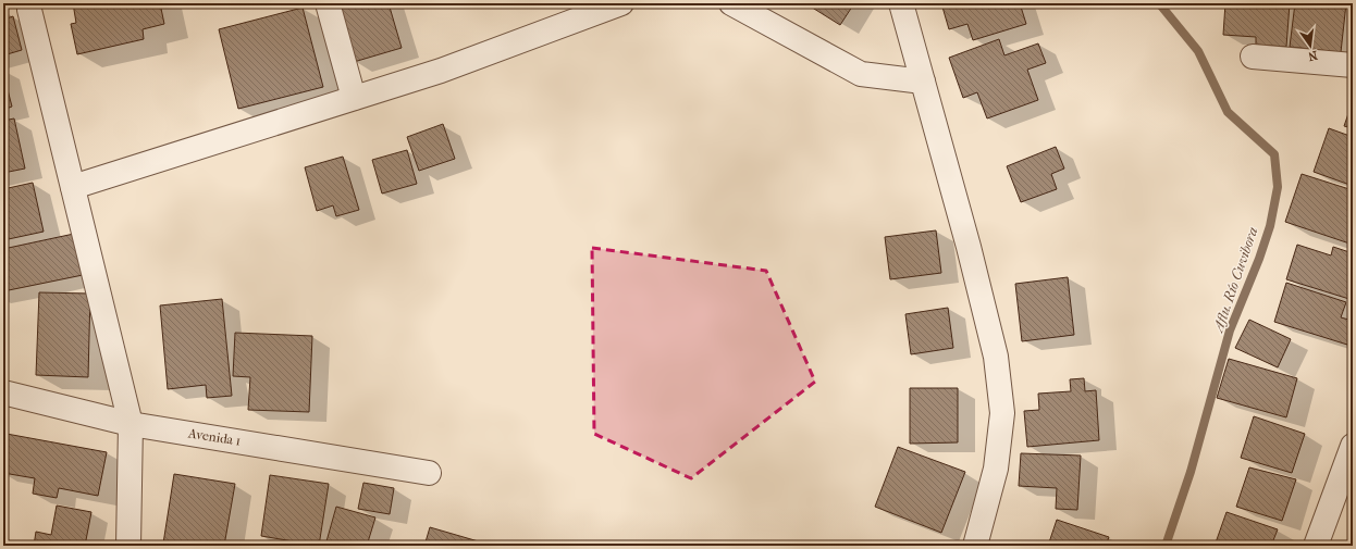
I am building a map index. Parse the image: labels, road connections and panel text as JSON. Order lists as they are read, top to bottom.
{
  "streets": {
    "street": ["Avenida 1"]
  },
  "water": ["Aflu. Río Cuvibora"],
  "north": "bottom"
}
